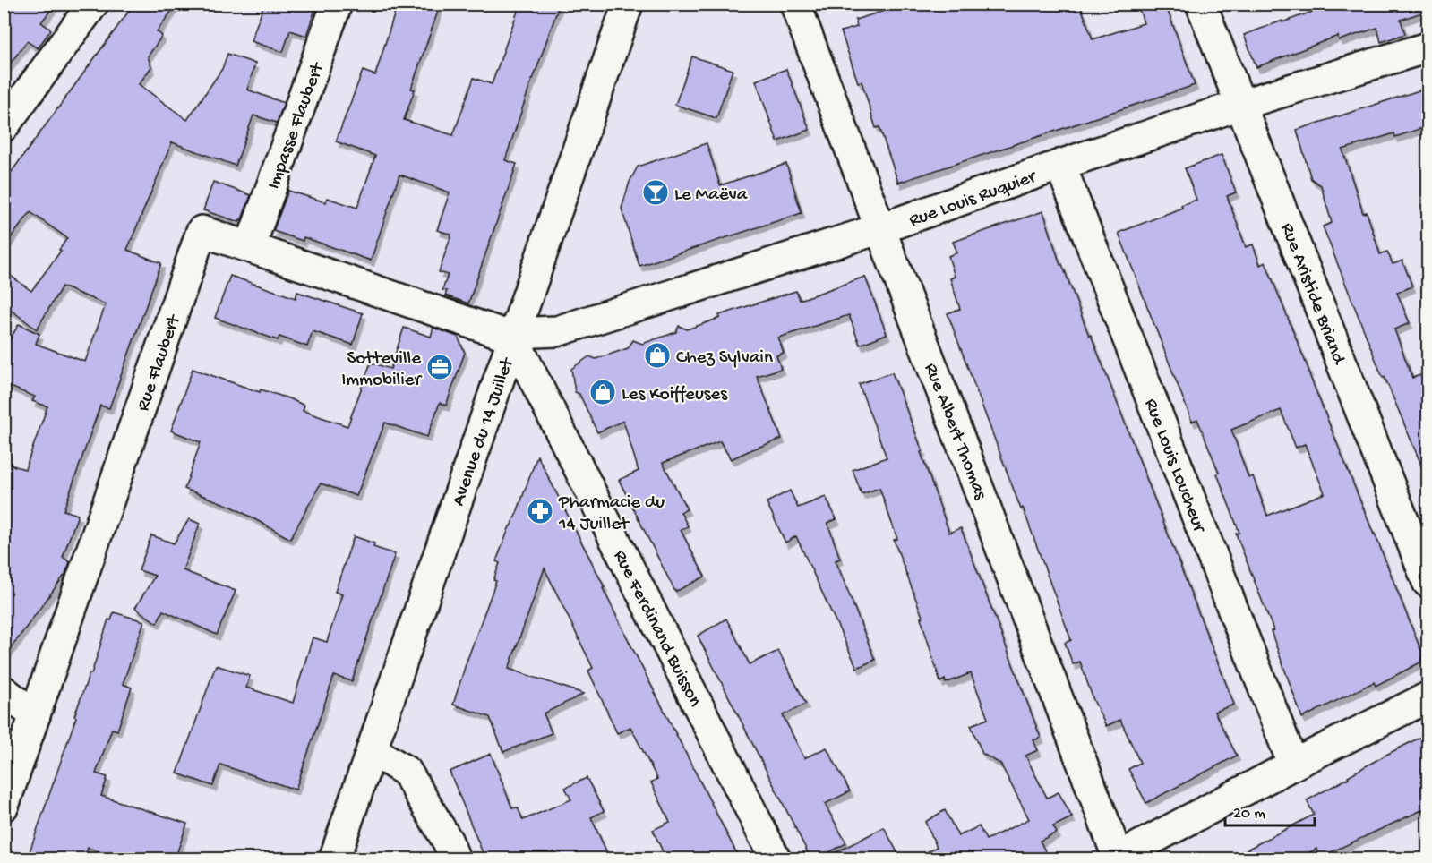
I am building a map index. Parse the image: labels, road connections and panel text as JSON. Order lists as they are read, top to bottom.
{
  "streets": {
    "street": [
      "Impasse Flaubert",
      "Rue Louis Ruquier",
      "Rue Aristide Briand",
      "Rue Flaubert",
      "Rue Albert Thomas",
      "Avenue du 14 Juillet",
      "Rue Louis Loucheur",
      "Rue Ferdinand Buisson"
    ]
  },
  "crossings": [
    ["Impasse Flaubert", "Rue Flaubert"],
    ["Rue Louis Ruquier", "Rue Aristide Briand"],
    ["Rue Louis Ruquier", "Rue Flaubert"],
    ["Rue Louis Ruquier", "Rue Albert Thomas"],
    ["Rue Louis Ruquier", "Avenue du 14 Juillet"],
    ["Rue Louis Ruquier", "Rue Louis Loucheur"],
    ["Rue Louis Ruquier", "Rue Ferdinand Buisson"],
    ["Rue Flaubert", "Avenue du 14 Juillet"],
    ["Rue Flaubert", "Rue Ferdinand Buisson"],
    ["Avenue du 14 Juillet", "Rue Ferdinand Buisson"]
  ],
  "places": {
    "bar": ["Le Maëva"],
    "shop": ["Chez Sylvain", "Les Koiffeuses"],
    "office": ["Sotteville Immobilier"],
    "pharmacy": ["Pharmacie du 14 Juillet"]
  },
  "scale_bar": "20 m"
}
